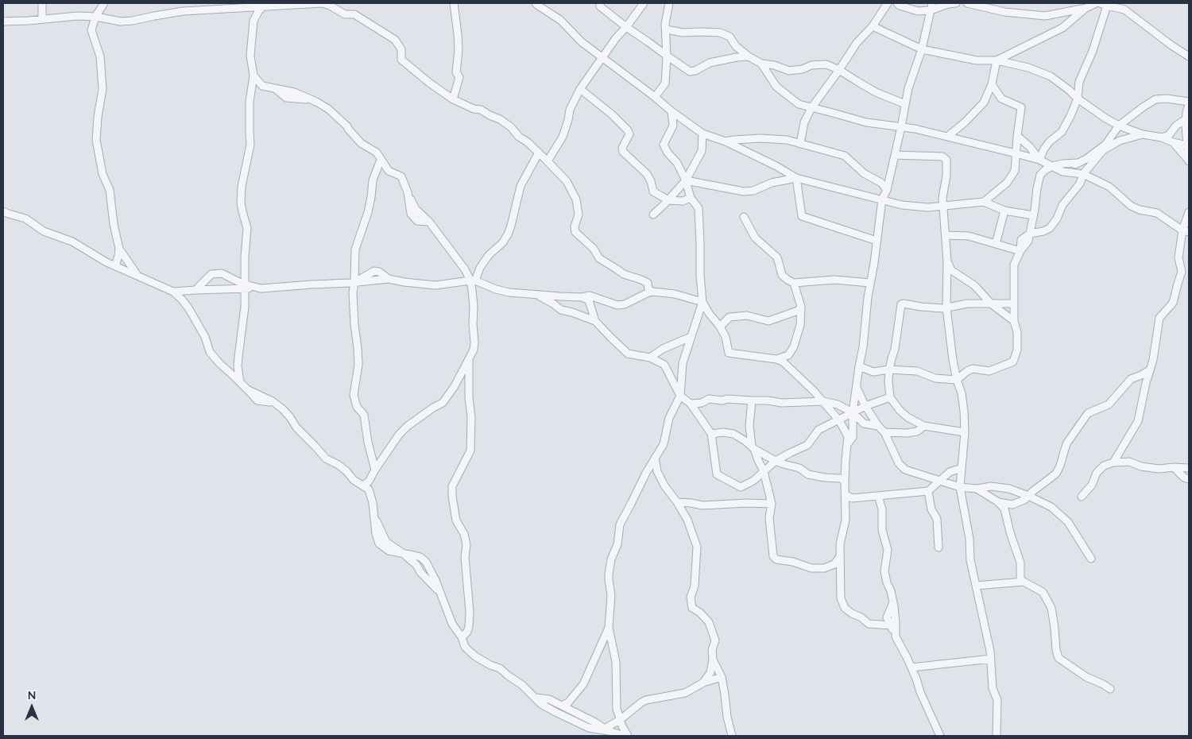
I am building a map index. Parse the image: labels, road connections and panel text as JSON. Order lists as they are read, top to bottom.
{
  "north": "top"
}
